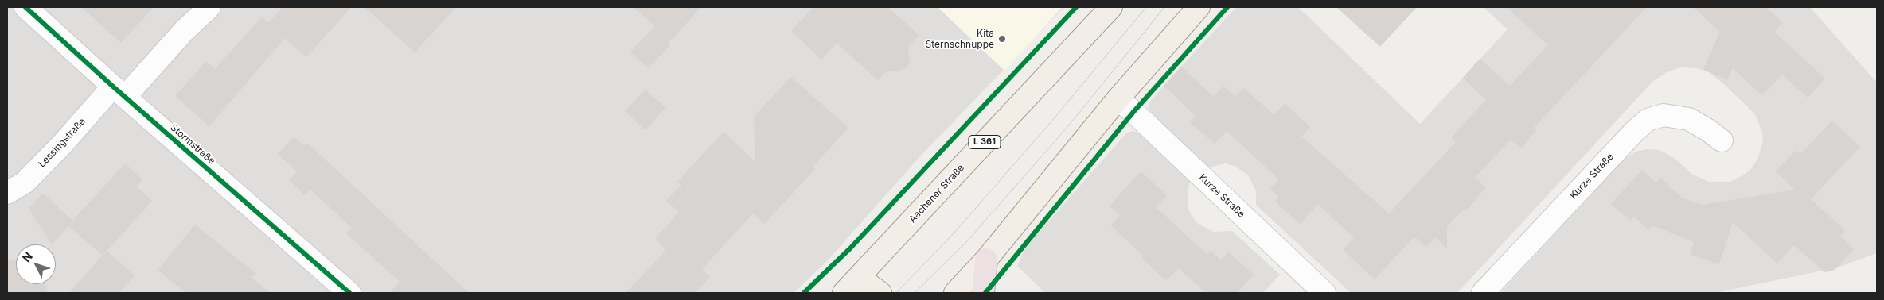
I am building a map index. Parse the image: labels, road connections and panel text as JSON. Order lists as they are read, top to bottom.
{
  "streets": {
    "main road": ["L 361", "Aachener Straße"],
    "street": ["Lessingstraße", "Stormstraße", "Kurze Straße"]
  },
  "crossings": [
    ["Lessingstraße", "Stormstraße"]
  ],
  "places": ["Kita Sternschnuppe"],
  "north": "top left"
}
